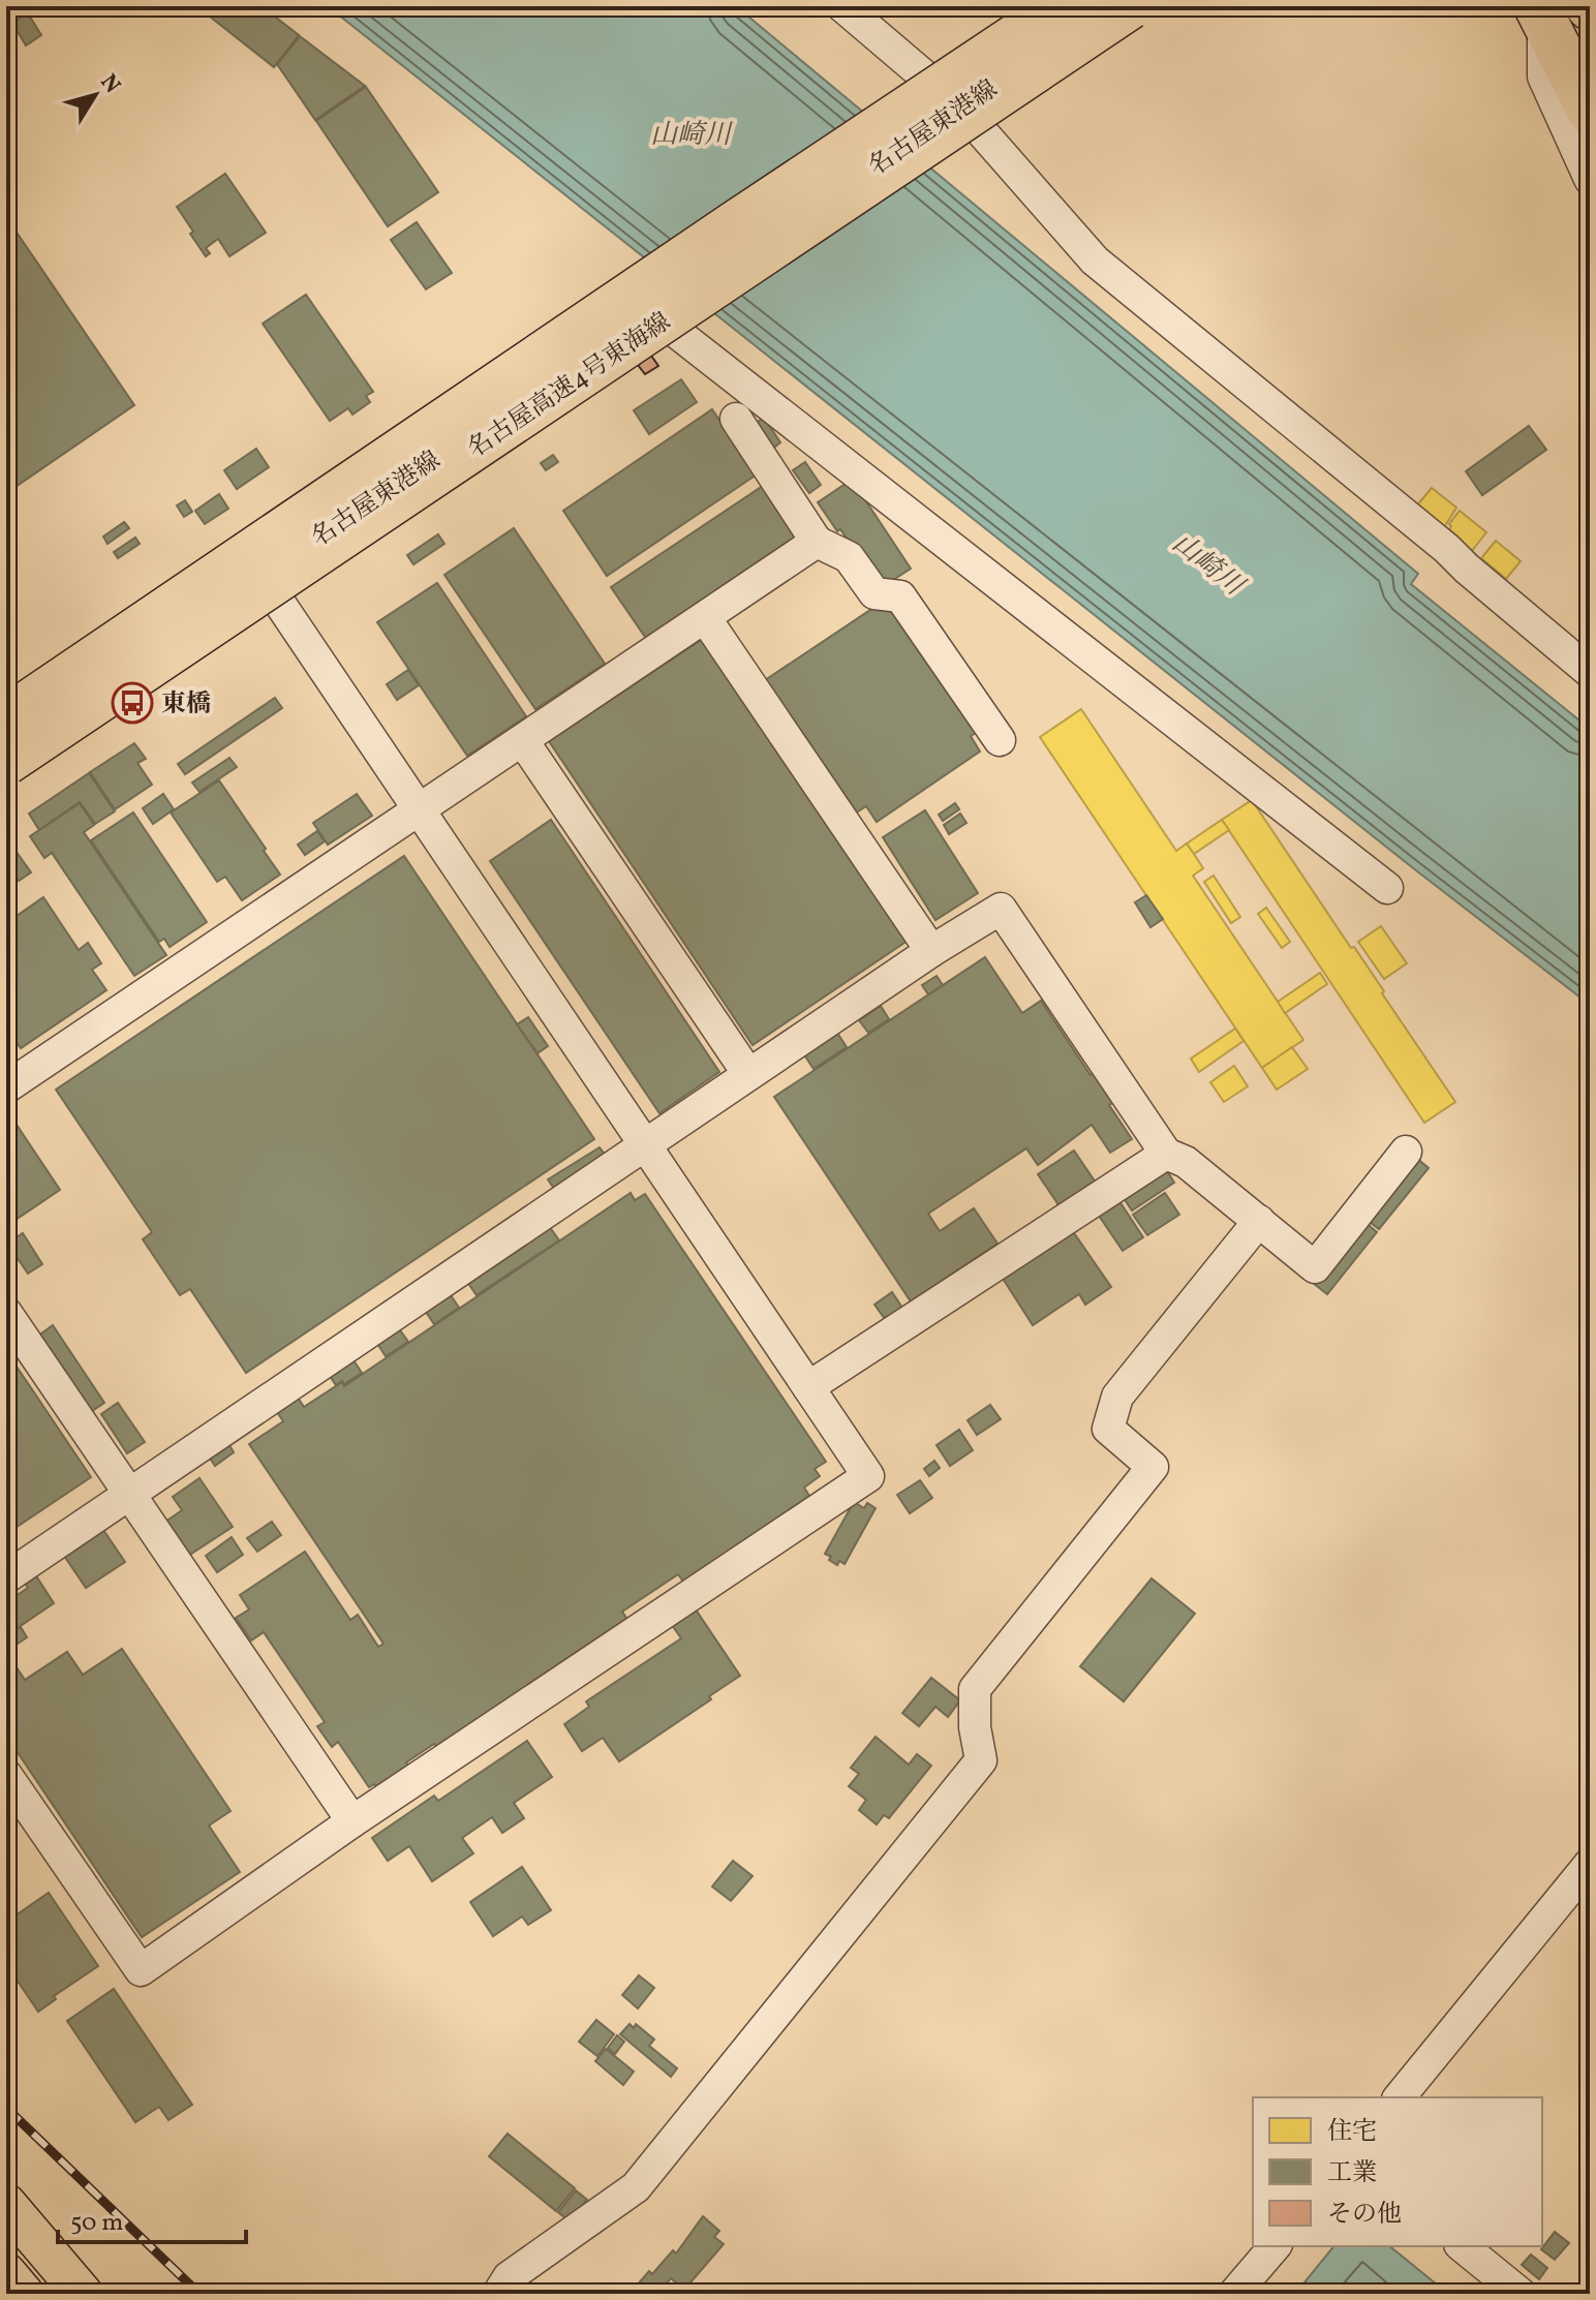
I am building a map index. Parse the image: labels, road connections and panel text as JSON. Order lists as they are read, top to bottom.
{
  "streets": {
    "highway": ["名古屋高速4号東海線"],
    "main road": ["名古屋東港線"]
  },
  "crossings": [
    ["名古屋東港線", "名古屋高速4号東海線"]
  ],
  "water": ["山崎川"],
  "places": {
    "bus stop": ["東橋"]
  },
  "legend": ["住宅", "工業", "その他"],
  "scale_bar": "50 m",
  "north": "top right"
}
